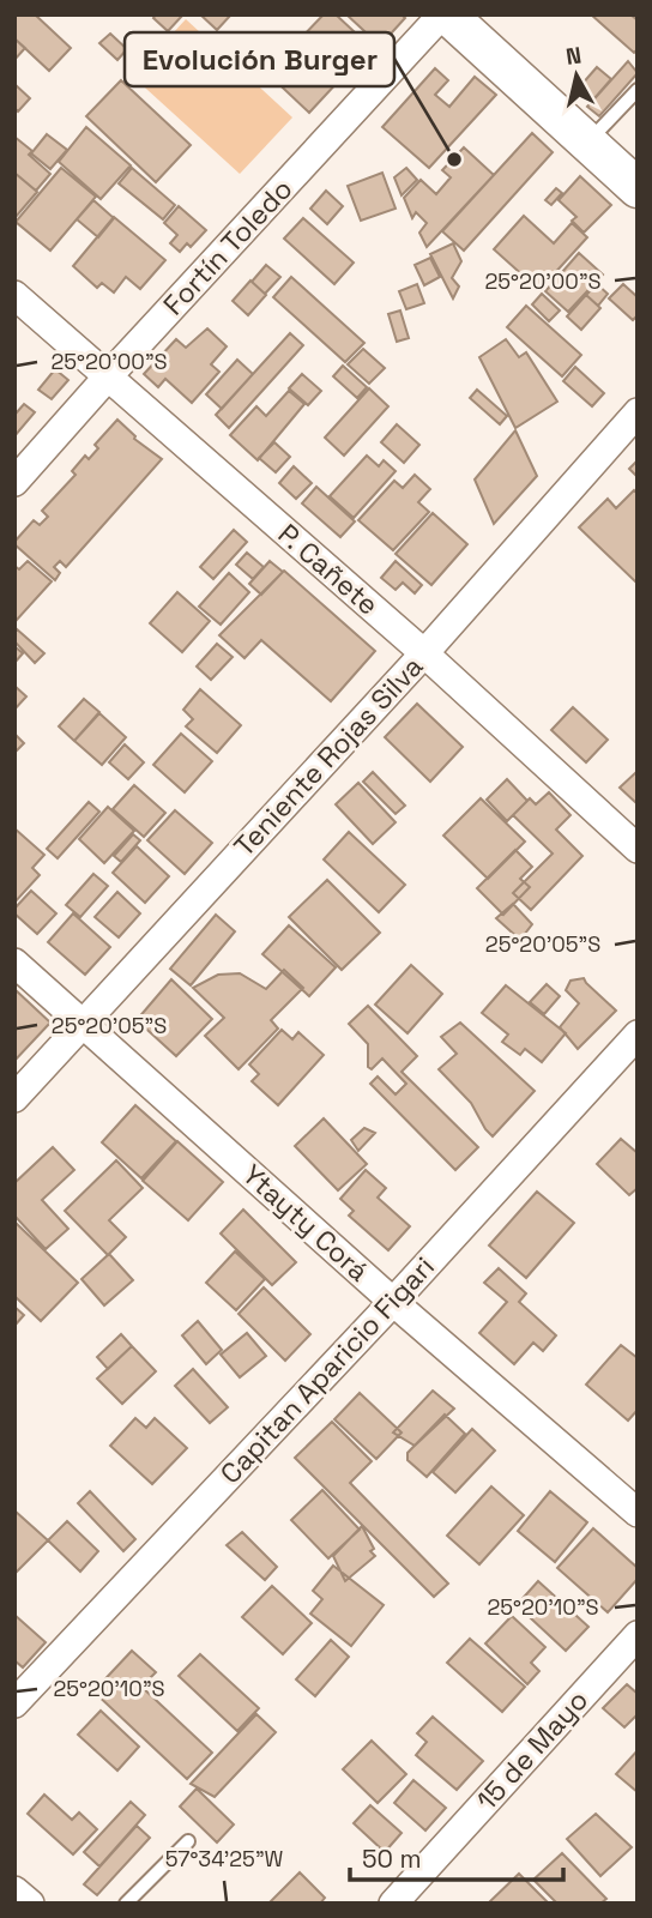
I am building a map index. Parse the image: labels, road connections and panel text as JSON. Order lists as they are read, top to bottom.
{
  "streets": {
    "street": [
      "Fortín Toledo",
      "P. Cañete",
      "Teniente Rojas Silva",
      "Ytayty Corá",
      "Capitan Aparicio Figari",
      "15 de Mayo"
    ]
  },
  "crossings": [
    ["Fortín Toledo", "P. Cañete"],
    ["P. Cañete", "Teniente Rojas Silva"],
    ["Teniente Rojas Silva", "Ytayty Corá"],
    ["Ytayty Corá", "Capitan Aparicio Figari"]
  ],
  "places": ["Evolución Burger"],
  "scale_bar": "50 m",
  "north": "top",
  "coordinates": [
    "25°20'00\"S",
    "25°20'05\"S",
    "25°20'10\"S",
    "57°34'25\"W"
  ]
}
